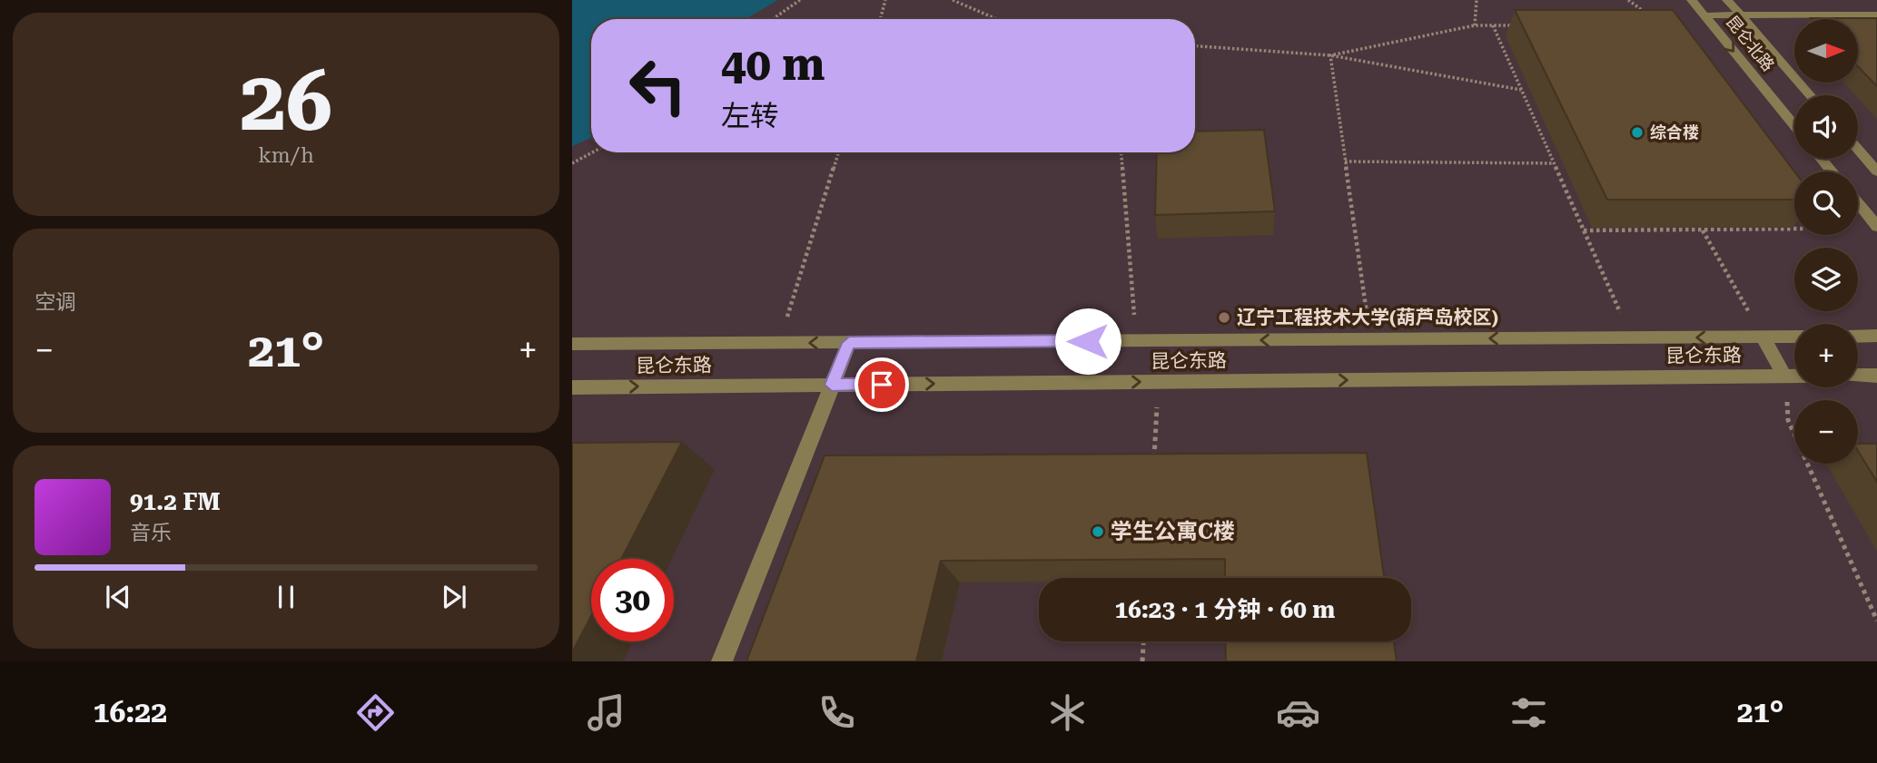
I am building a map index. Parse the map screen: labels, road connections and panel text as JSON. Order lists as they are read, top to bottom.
{
  "streets": {
    "street": ["昆仑北路", "昆仑东路"]
  },
  "places": ["综合楼", "辽宁工程技术大学(葫芦岛校区)", "学生公寓C楼"],
  "north": "right",
  "page": {
    "tile": [
      ["26", "km/h"],
      "空调"
    ],
    "map_buttons": ["+", "−"],
    "turn": ["40 m", "左转"],
    "heat": ["−", "21°", "+"],
    "song": ["91.2 FM", "音乐"],
    "limit": "30",
    "trip": "16:23 · 1 分钟 · 60 m",
    "tabs": ["16:22", "21°"]
  }
}
